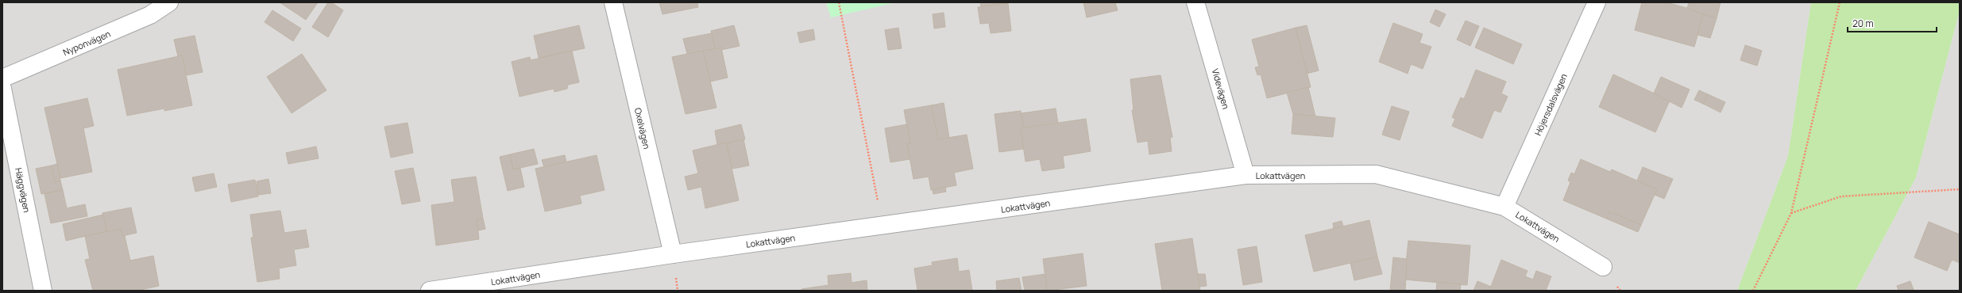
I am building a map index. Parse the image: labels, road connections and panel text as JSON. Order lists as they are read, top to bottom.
{
  "streets": {
    "street": [
      "Nyponvägen",
      "Videvägen",
      "Höjersdalsvägen",
      "Oxelvägen",
      "Lokattvägen",
      "Häggvägen"
    ]
  },
  "crossings": [
    ["Videvägen", "Lokattvägen"],
    ["Höjersdalsvägen", "Lokattvägen"],
    ["Oxelvägen", "Lokattvägen"]
  ],
  "scale_bar": "20 m"
}
